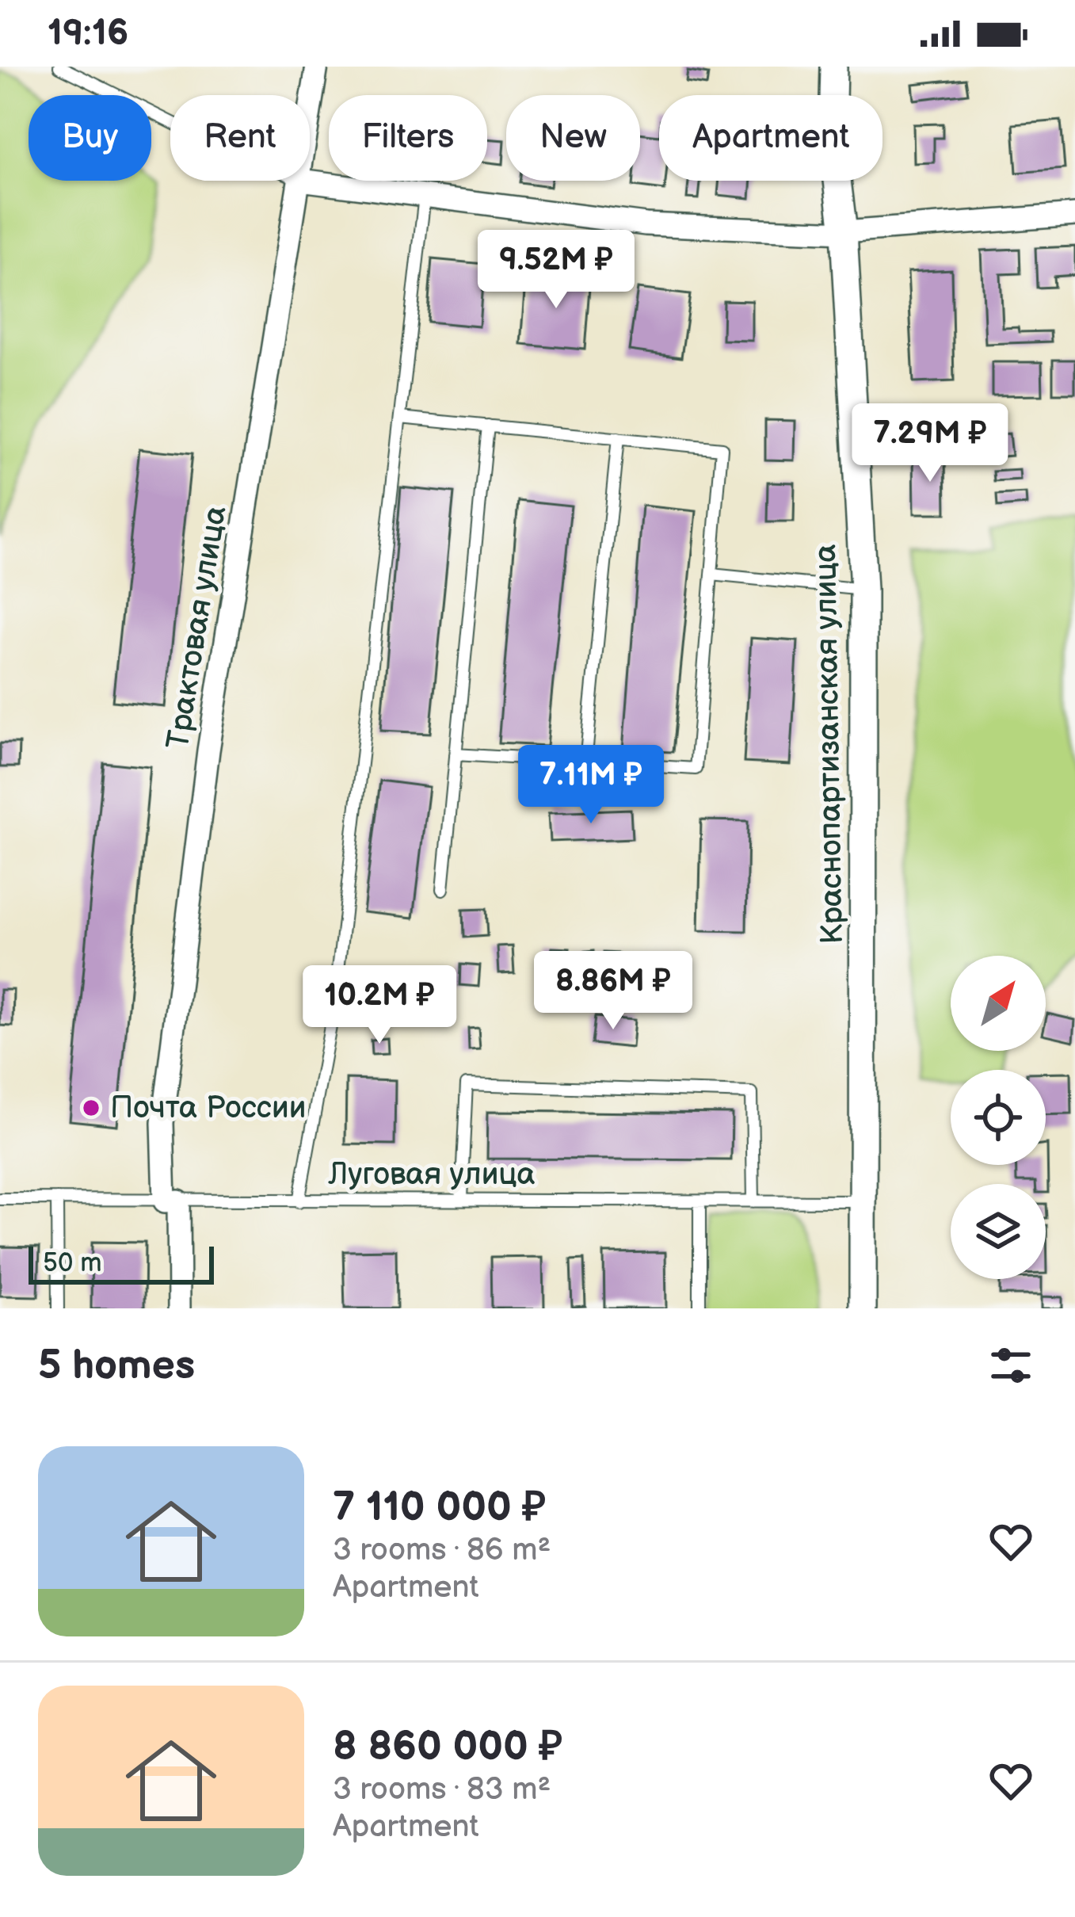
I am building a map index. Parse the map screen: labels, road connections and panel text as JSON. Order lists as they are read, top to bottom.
{
  "streets": {
    "street": ["Трактовая улица", "Краснопартизанская улица"],
    "lane": ["Луговая улица"]
  },
  "crossings": [
    ["Трактовая улица", "Луговая улица"],
    ["Краснопартизанская улица", "Луговая улица"]
  ],
  "places": ["Почта России"],
  "scale_bar": "50 m",
  "north": "top right",
  "page": {
    "status": "19:16",
    "chip": [
      "Buy",
      "Rent",
      "Filters",
      "New",
      "Apartment"
    ],
    "price": [
      "9.52M ₽",
      "7.29M ₽",
      "7.11M ₽",
      "8.86M ₽",
      "10.2M ₽"
    ],
    "scale": "50 m",
    "heading": "5 homes",
    "list": [
      {
        "name": "7 110 000 ₽",
        "note": "3 rooms · 86 m² · Apartment"
      },
      {
        "name": "8 860 000 ₽",
        "note": "3 rooms · 83 m² · Apartment"
      }
    ]
  }
}
